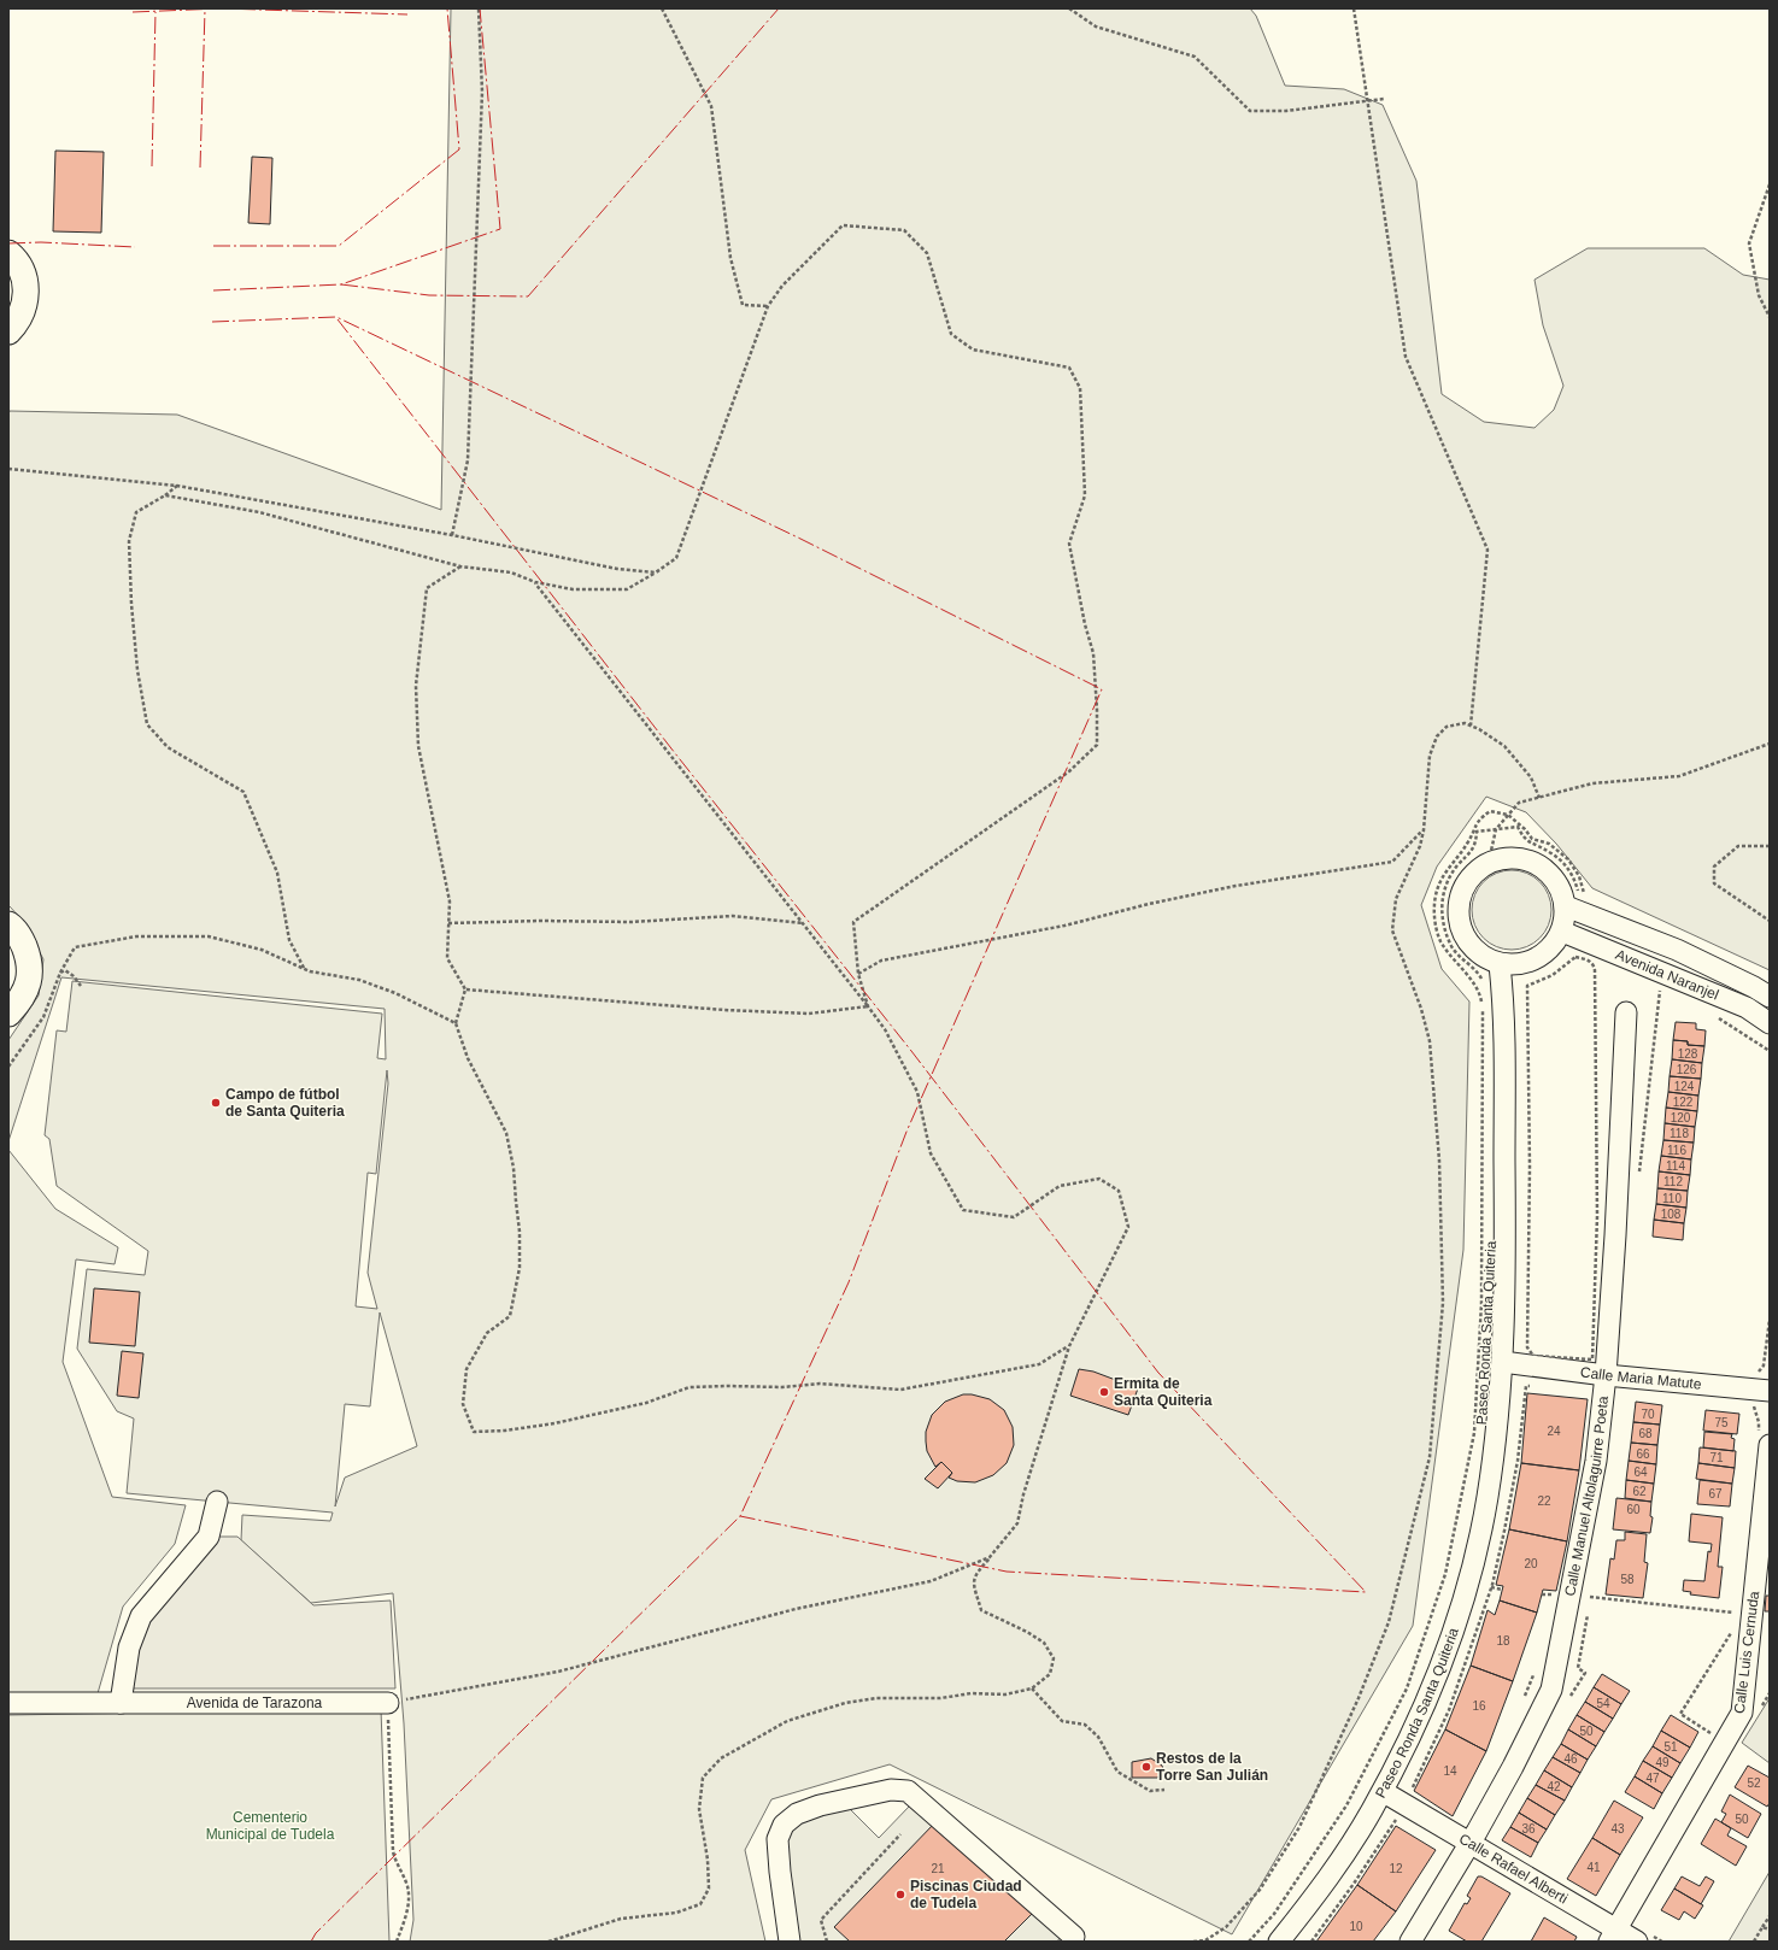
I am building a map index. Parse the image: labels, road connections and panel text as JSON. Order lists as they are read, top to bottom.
{
  "streets": {
    "street": [
      "Avenida Naranjel",
      "Paseo Ronda Santa Quiteria",
      "Calle Maria Matute",
      "Calle Manuel Altolaguirre Poeta",
      "Calle Luis Cernuda",
      "Avenida de Tarazona",
      "Calle Rafael Alberti"
    ]
  },
  "crossings": [
    ["Avenida Naranjel", "Paseo Ronda Santa Quiteria"],
    ["Paseo Ronda Santa Quiteria", "Calle Maria Matute"],
    ["Paseo Ronda Santa Quiteria", "Calle Rafael Alberti"],
    ["Calle Maria Matute", "Calle Manuel Altolaguirre Poeta"],
    ["Calle Manuel Altolaguirre Poeta", "Calle Rafael Alberti"],
    ["Calle Luis Cernuda", "Calle Rafael Alberti"]
  ],
  "parks": ["Cementerio Municipal de Tudela"],
  "places": [
    "Campo de fútbol de Santa Quiteria",
    "Ermita de Santa Quiteria",
    "Restos de la Torre San Julián",
    "Piscinas Ciudad de Tudela"
  ],
  "house_numbers": [
    "128",
    "126",
    "124",
    "122",
    "120",
    "118",
    "116",
    "114",
    "112",
    "110",
    "108",
    "70",
    "75",
    "24",
    "68",
    "66",
    "71",
    "64",
    "62",
    "67",
    "22",
    "60",
    "20",
    "58",
    "18",
    "54",
    "16",
    "50",
    "51",
    "46",
    "49",
    "14",
    "47",
    "52",
    "42",
    "50",
    "36",
    "43",
    "41",
    "21",
    "12",
    "10"
  ]
}
